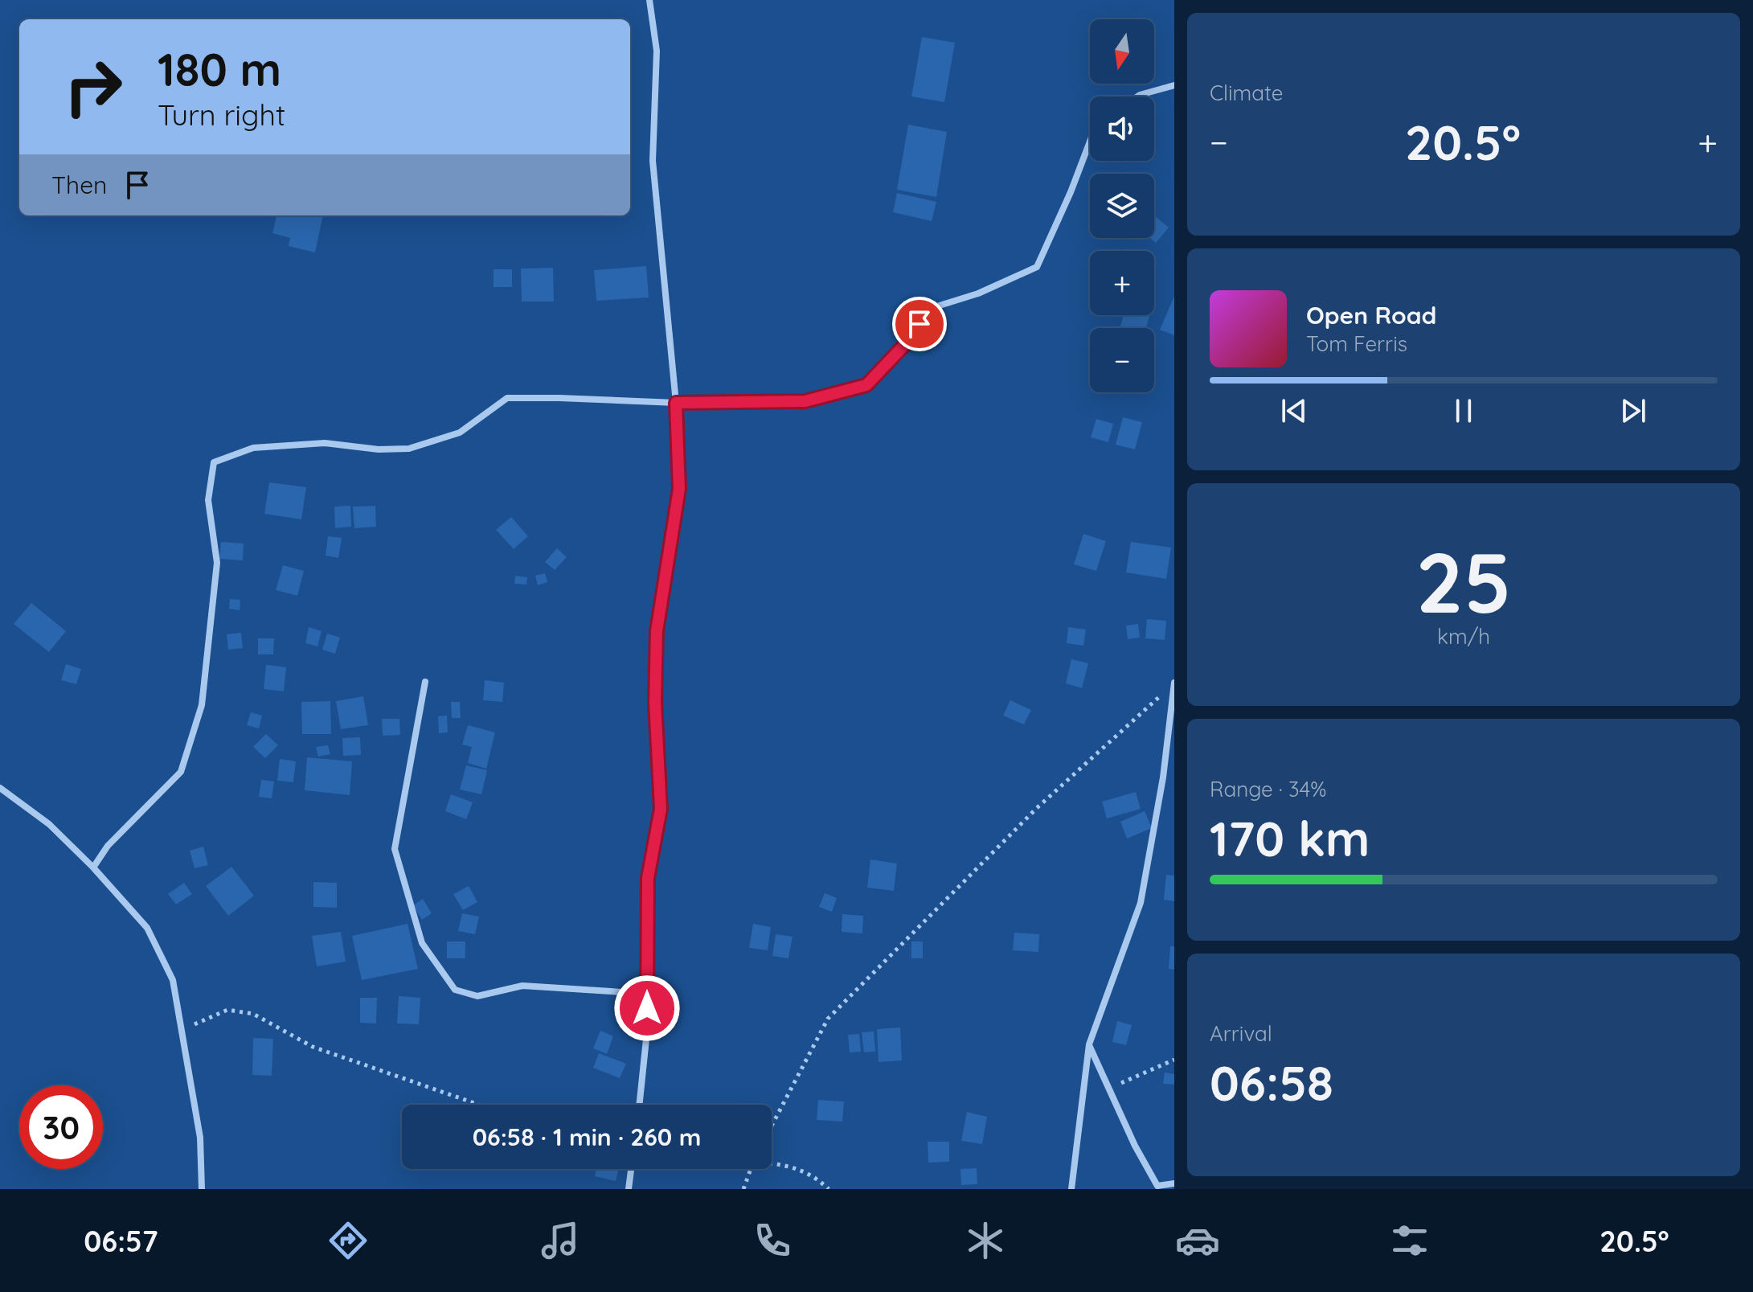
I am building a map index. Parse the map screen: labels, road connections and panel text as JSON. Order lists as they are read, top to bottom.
{
  "north": "bottom",
  "page": {
    "tile": [
      "Climate",
      ["25", "km/h"],
      ["Range · 34%", "170 km"],
      ["Arrival", "06:58"]
    ],
    "map_buttons": ["+", "−"],
    "turn": ["180 m", "Turn right"],
    "heat": ["−", "20.5°", "+"],
    "then": "Then",
    "song": ["Open Road", "Tom Ferris"],
    "limit": "30",
    "trip": "06:58 · 1 min · 260 m",
    "tabs": ["06:57", "20.5°"]
  }
}
